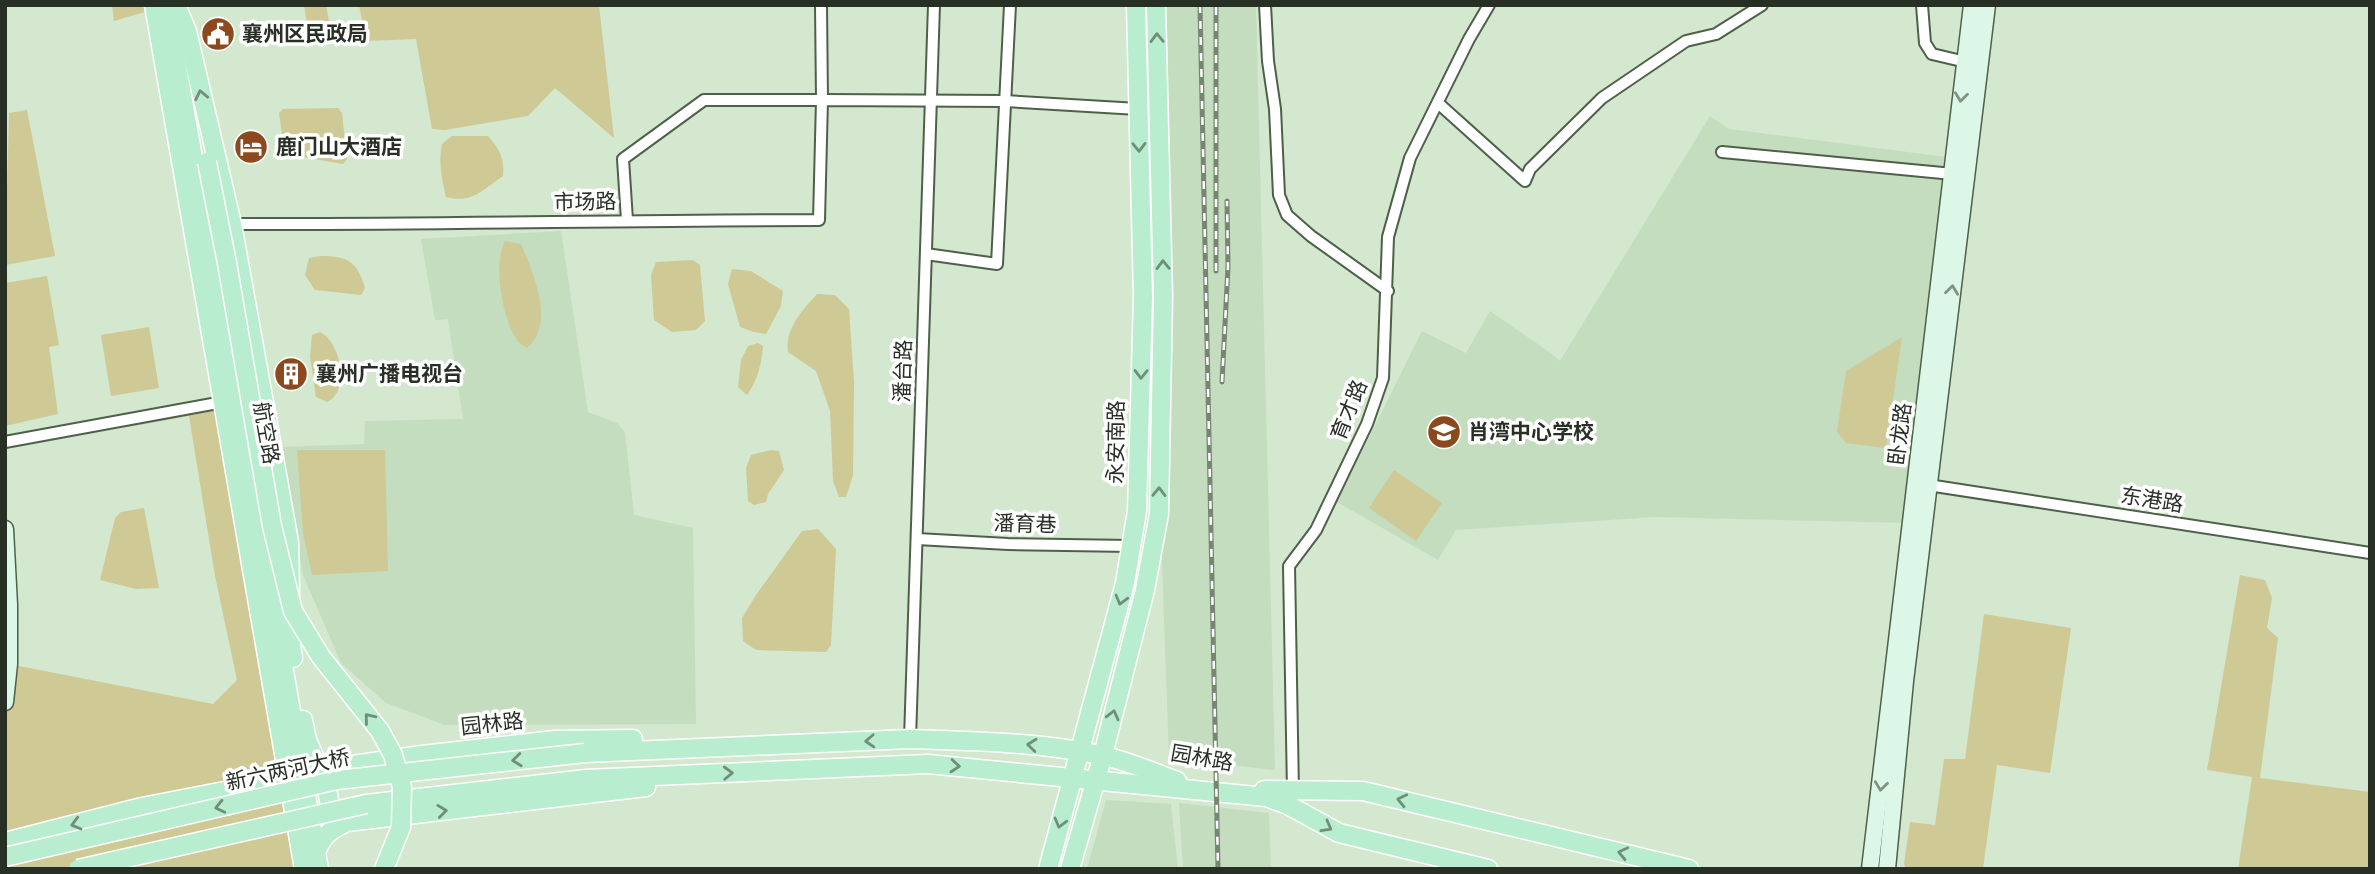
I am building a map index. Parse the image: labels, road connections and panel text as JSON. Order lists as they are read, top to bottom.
{
  "streets": {
    "main road": [
      "航空路",
      "卧龙路",
      "永安南路",
      "园林路",
      "新六两河大桥"
    ],
    "street": [
      "市场路",
      "潘台路",
      "育才路",
      "东港路",
      "潘育巷"
    ]
  },
  "crossings": [
    ["潘台路", "潘育巷"],
    ["潘台路", "园林路"],
    ["育才路", "园林路"],
    ["卧龙路", "东港路"],
    ["永安南路", "潘育巷"],
    ["永安南路", "园林路"],
    ["园林路", "新六两河大桥"]
  ],
  "places": {
    "public building": ["襄州区民政局"],
    "hotel": ["鹿门山大酒店"],
    "building": ["襄州广播电视台"],
    "school or university": ["肖湾中心学校"]
  }
}
